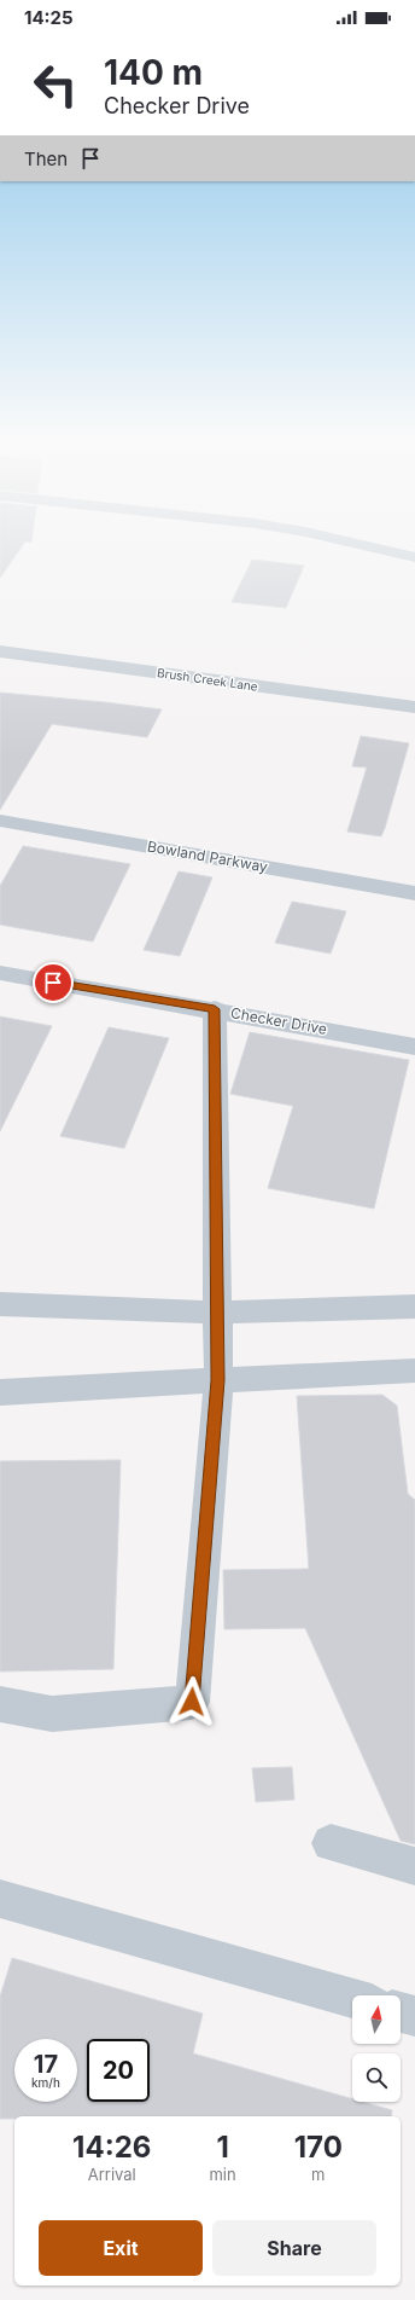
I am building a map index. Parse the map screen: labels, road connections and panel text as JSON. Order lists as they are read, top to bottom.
{
  "streets": {
    "street": ["Brush Creek Lane", "Bowland Parkway", "Checker Drive"]
  },
  "north": "top",
  "page": {
    "status": "14:25",
    "turn": ["140 m", "Checker Drive"],
    "then": "Then",
    "speed": "17 km/h",
    "limit": "20",
    "eta": [
      "14:26",
      "Arrival",
      "1",
      "min",
      "170",
      "m"
    ],
    "buttons": ["Exit", "Share"]
  }
}
